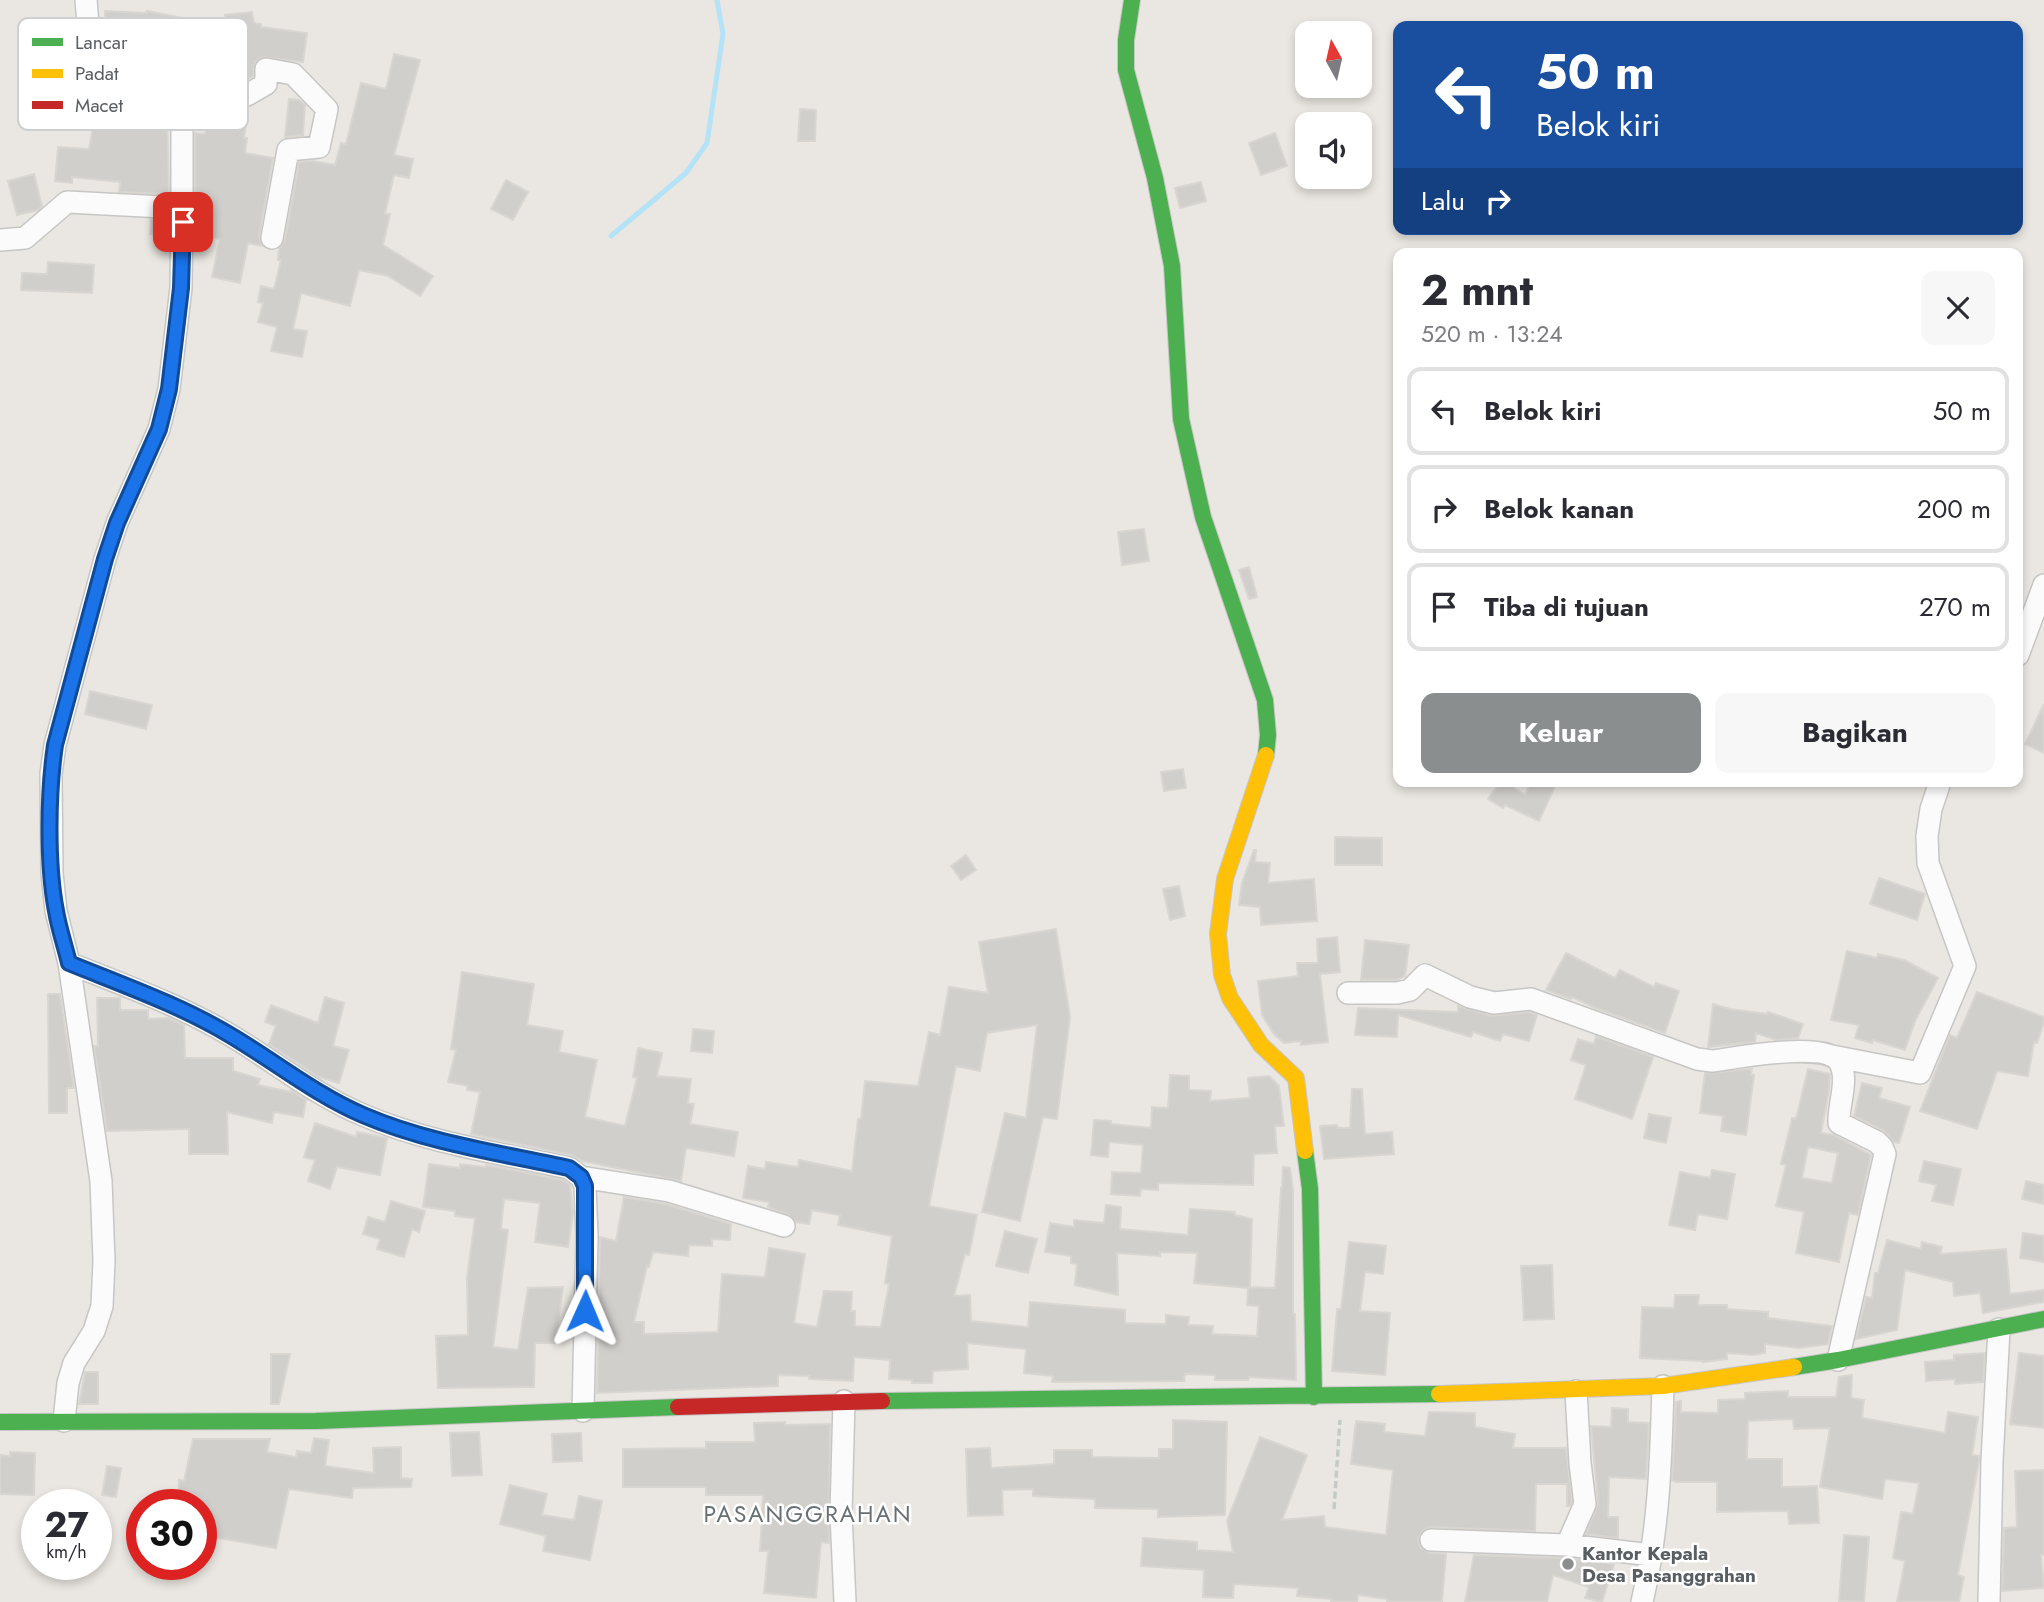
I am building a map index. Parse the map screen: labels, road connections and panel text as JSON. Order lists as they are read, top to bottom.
{
  "districts": ["PASANGGRAHAN"],
  "places": ["Kantor Kepala Desa Pasanggrahan"],
  "legend": ["Lancar", "Padat", "Macet"],
  "north": "top",
  "page": {
    "turn": ["50 m", "Belok kiri"],
    "then": "Lalu",
    "heading": ["2 mnt", "520 m · 13:24"],
    "list": [
      {
        "name": "Belok kiri",
        "value": "50 m"
      },
      {
        "name": "Belok kanan",
        "value": "200 m"
      },
      {
        "name": "Tiba di tujuan",
        "value": "270 m"
      }
    ],
    "buttons": ["Keluar", "Bagikan"],
    "speed": "27 km/h",
    "limit": "30"
  }
}
